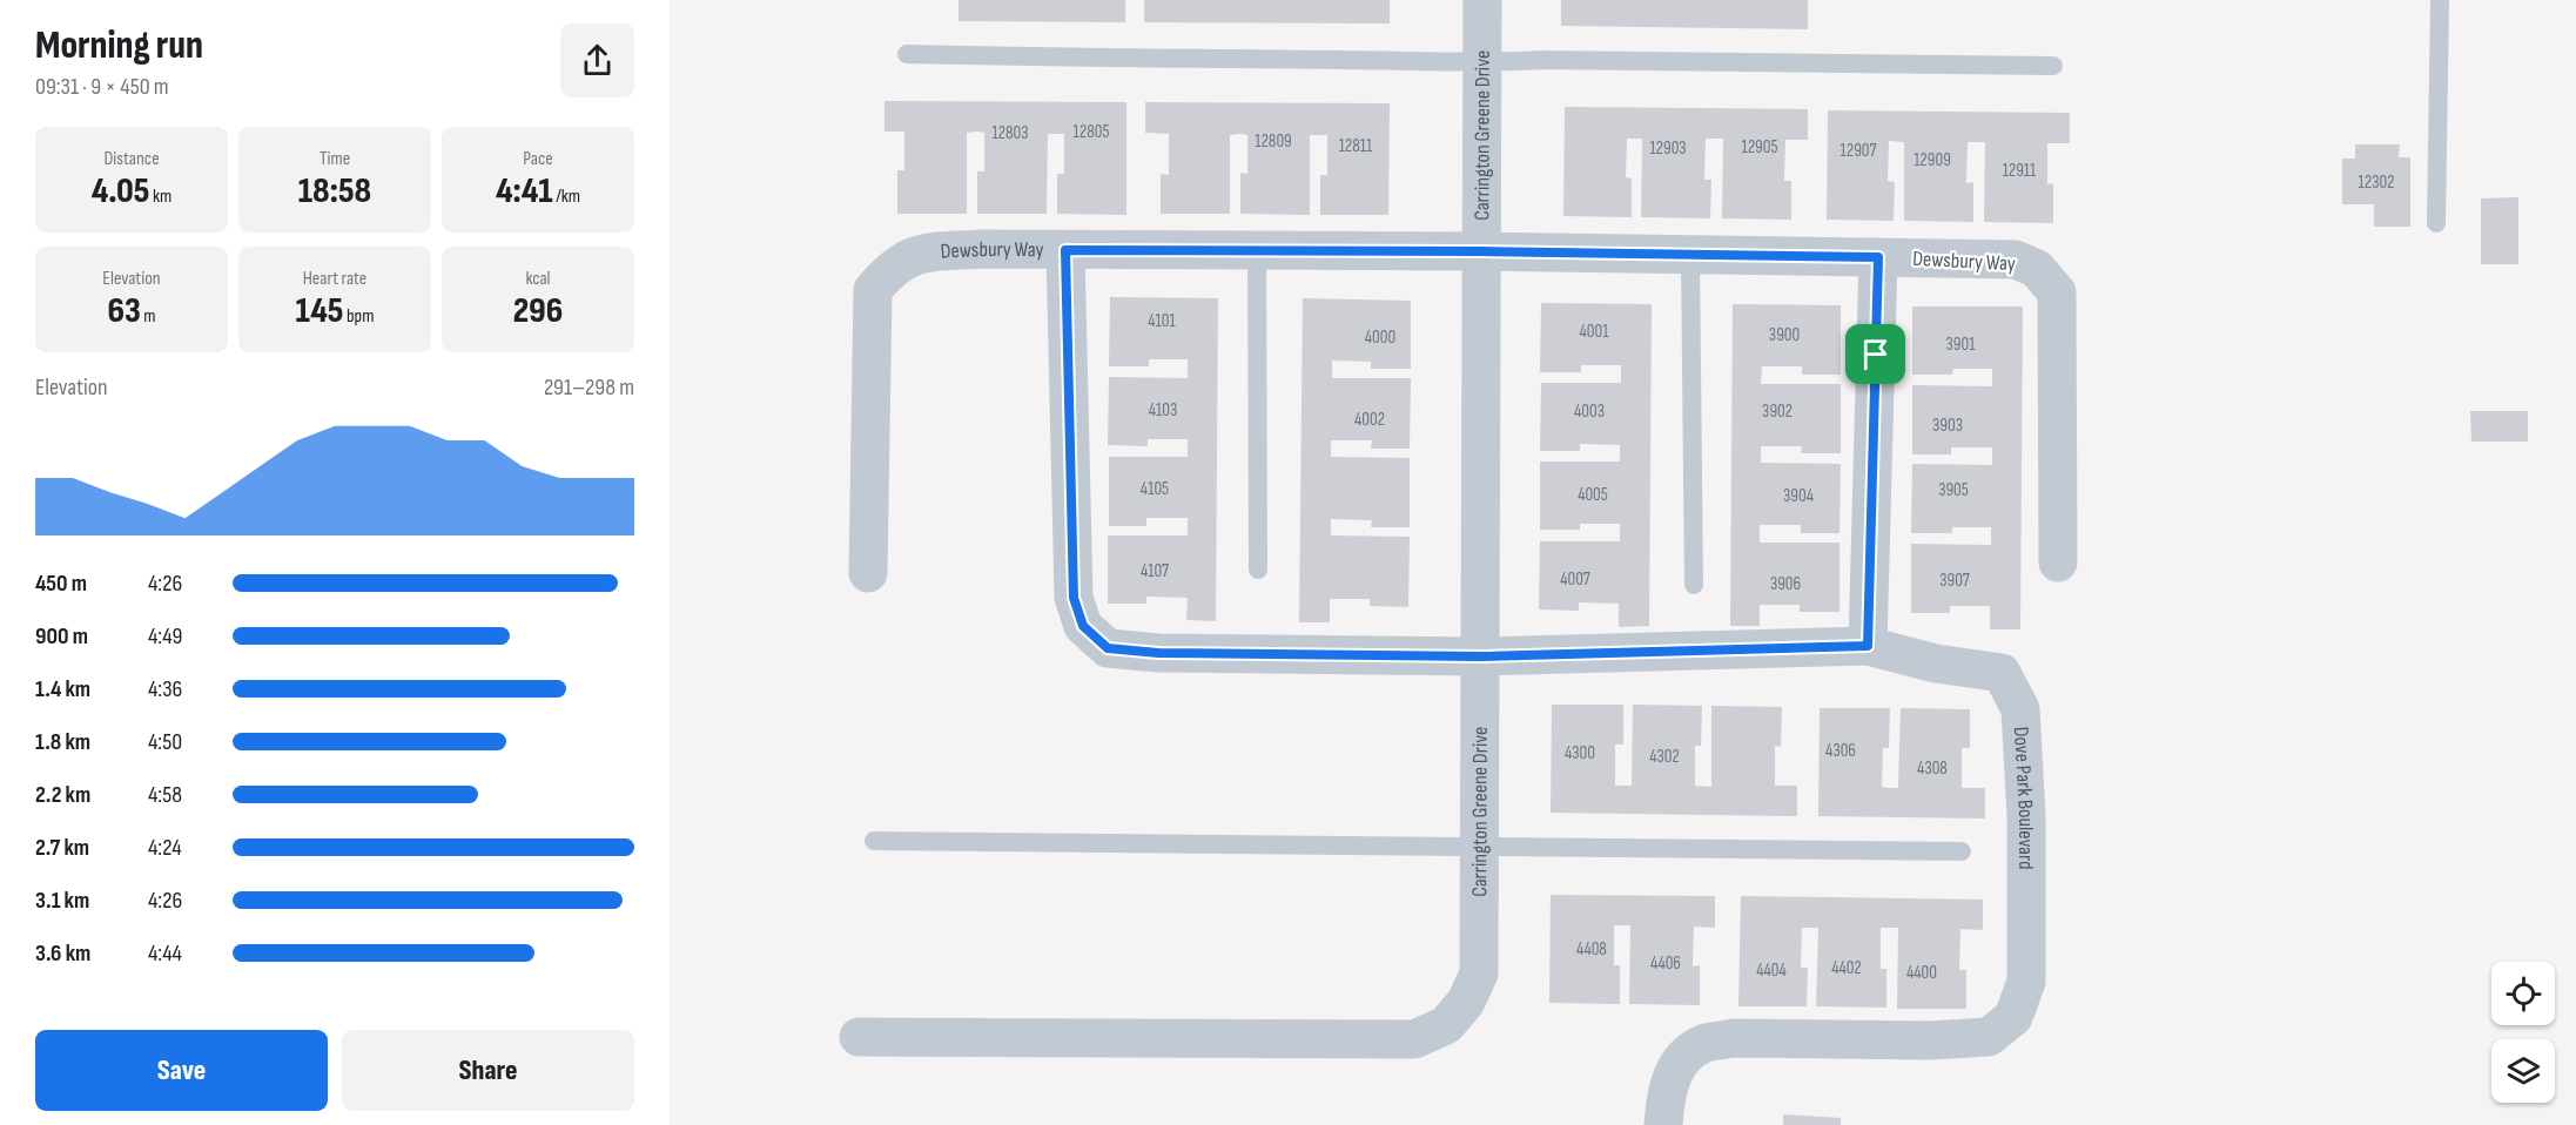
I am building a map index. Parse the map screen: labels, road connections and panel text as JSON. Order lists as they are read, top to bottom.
{
  "streets": {
    "street": ["Carrington Greene Drive", "Dewsbury Way", "Dove Park Boulevard"]
  },
  "crossings": [
    ["Carrington Greene Drive", "Dewsbury Way"],
    ["Carrington Greene Drive", "Dove Park Boulevard"],
    ["Dewsbury Way", "Dove Park Boulevard"]
  ],
  "house_numbers": [
    "12805",
    "12803",
    "12809",
    "12811",
    "12905",
    "12903",
    "12907",
    "12909",
    "12911",
    "12302",
    "4101",
    "4001",
    "3900",
    "4000",
    "3901",
    "4103",
    "4003",
    "3902",
    "4002",
    "3903",
    "4105",
    "3905",
    "4005",
    "3904",
    "4107",
    "4007",
    "3907",
    "3906",
    "4306",
    "4300",
    "4302",
    "4308",
    "4408",
    "4406",
    "4402",
    "4404",
    "4400"
  ],
  "page": {
    "heading": ["Morning run", "09:31 · 9 × 450 m"],
    "stats": [
      ["Distance", "4.05 km"],
      ["Time", "18:58"],
      ["Pace", "4:41 /km"],
      ["Elevation", "63 m"],
      ["Heart rate", "145 bpm"],
      ["kcal", "296"]
    ],
    "chart": ["Elevation", "291–298 m"],
    "list": [
      {
        "name": "450 m",
        "note": "4:26"
      },
      {
        "name": "900 m",
        "note": "4:49"
      },
      {
        "name": "1.4 km",
        "note": "4:36"
      },
      {
        "name": "1.8 km",
        "note": "4:50"
      },
      {
        "name": "2.2 km",
        "note": "4:58"
      },
      {
        "name": "2.7 km",
        "note": "4:24"
      },
      {
        "name": "3.1 km",
        "note": "4:26"
      },
      {
        "name": "3.6 km",
        "note": "4:44"
      }
    ],
    "buttons": ["Save", "Share"]
  }
}
